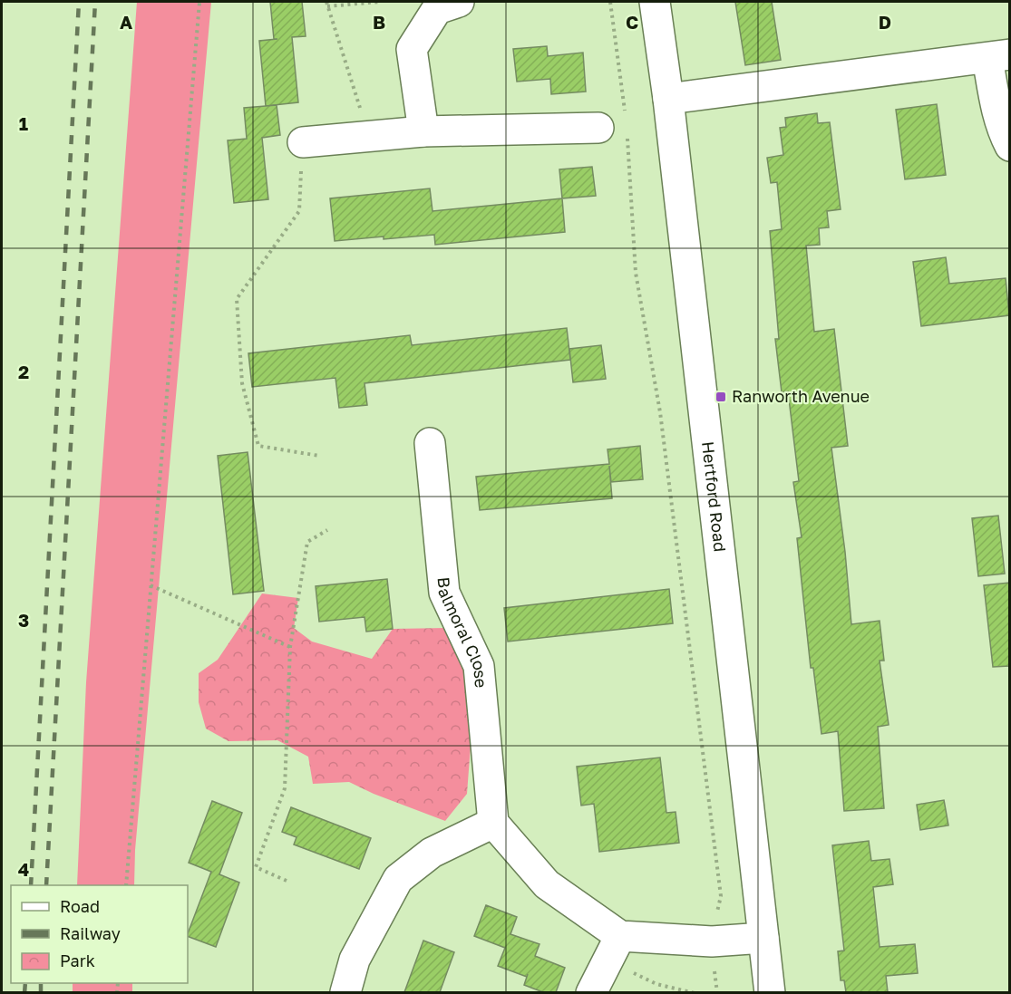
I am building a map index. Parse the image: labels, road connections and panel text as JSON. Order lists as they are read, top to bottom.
{
  "streets": {
    "street": ["Hertford Road", "Balmoral Close"]
  },
  "places": {
    "transit": ["Ranworth Avenue"]
  },
  "legend": ["Road", "Railway", "Park"],
  "grid": {
    "columns": [
      "A",
      "B",
      "C",
      "D"
    ],
    "rows": [
      "1",
      "2",
      "3",
      "4"
    ]
  }
}
